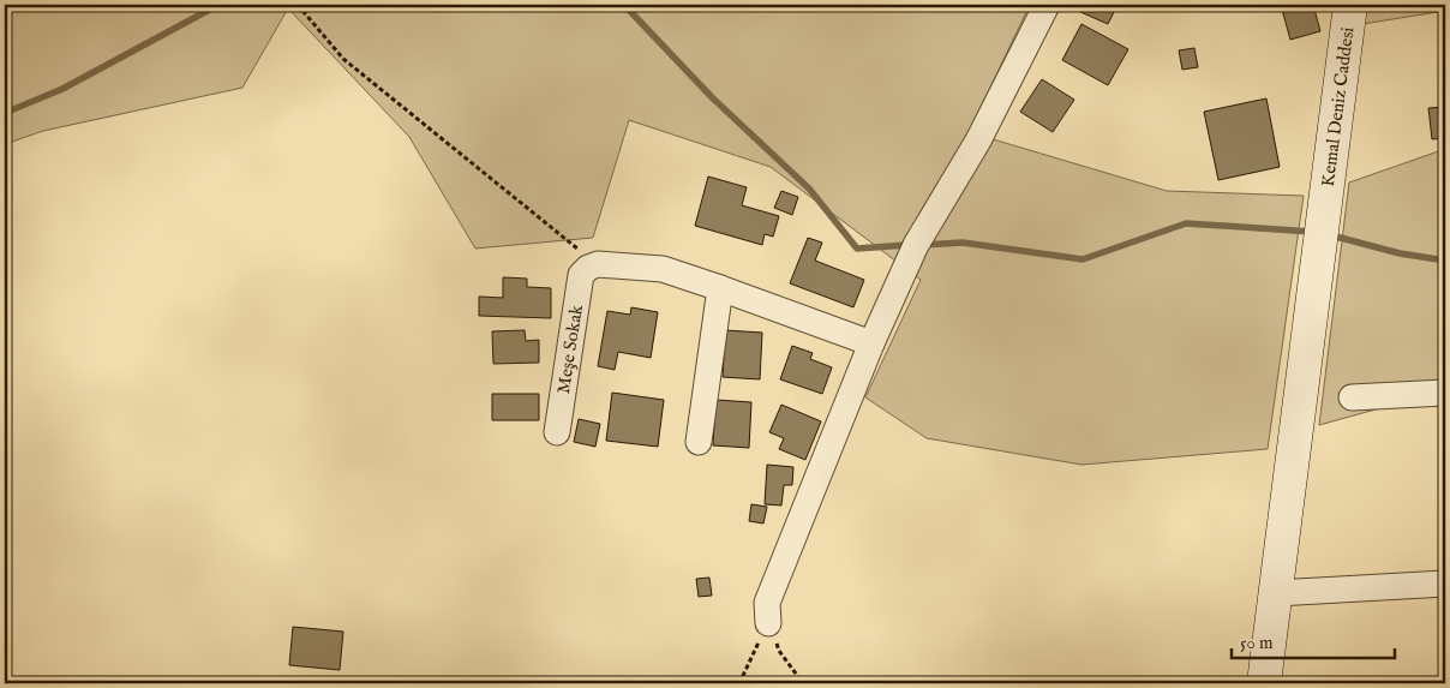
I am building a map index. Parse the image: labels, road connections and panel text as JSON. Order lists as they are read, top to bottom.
{
  "streets": {
    "street": ["Kemal Deniz Caddesi", "Meşe Sokak"]
  },
  "scale_bar": "50 m"
}
